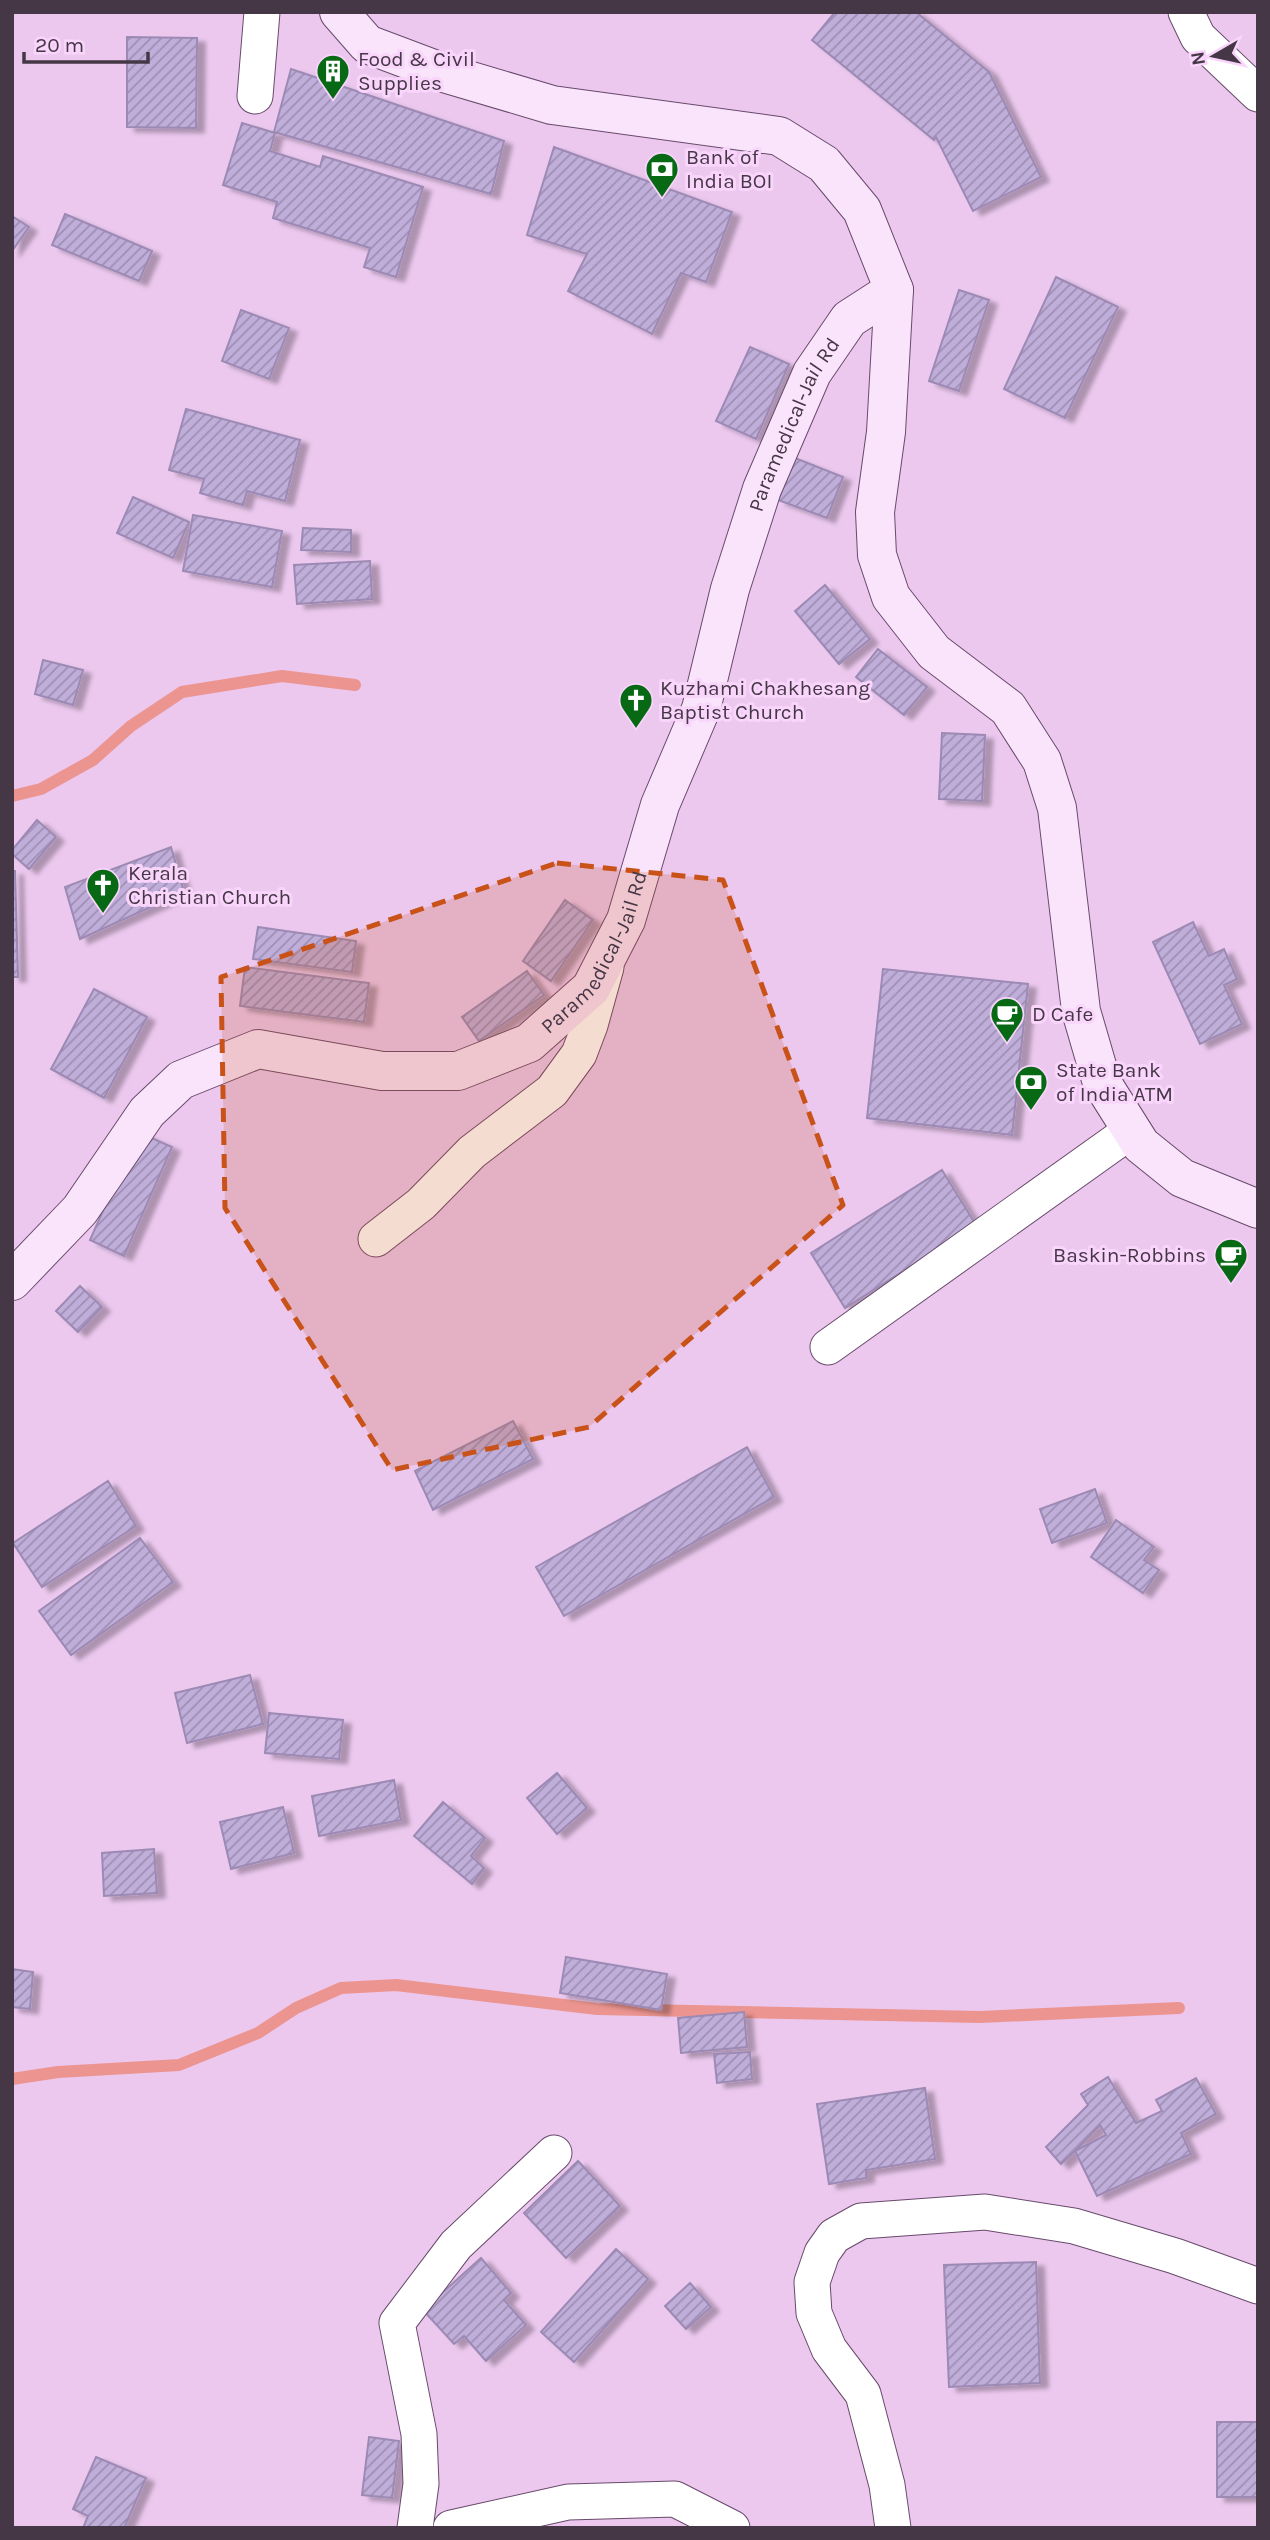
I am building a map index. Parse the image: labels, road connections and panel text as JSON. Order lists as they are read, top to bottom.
{
  "streets": {
    "main road": ["Paramedical-Jail Rd"]
  },
  "places": {
    "building": ["Food & Civil Supplies"],
    "bank": ["Bank of India BOI", "State Bank of India ATM"],
    "church": ["Kuzhami Chakhesang Baptist Church", "Kerala Christian Church"],
    "cafe": ["D Cafe", "Baskin-Robbins"]
  },
  "scale_bar": "20 m",
  "north": "left"
}
